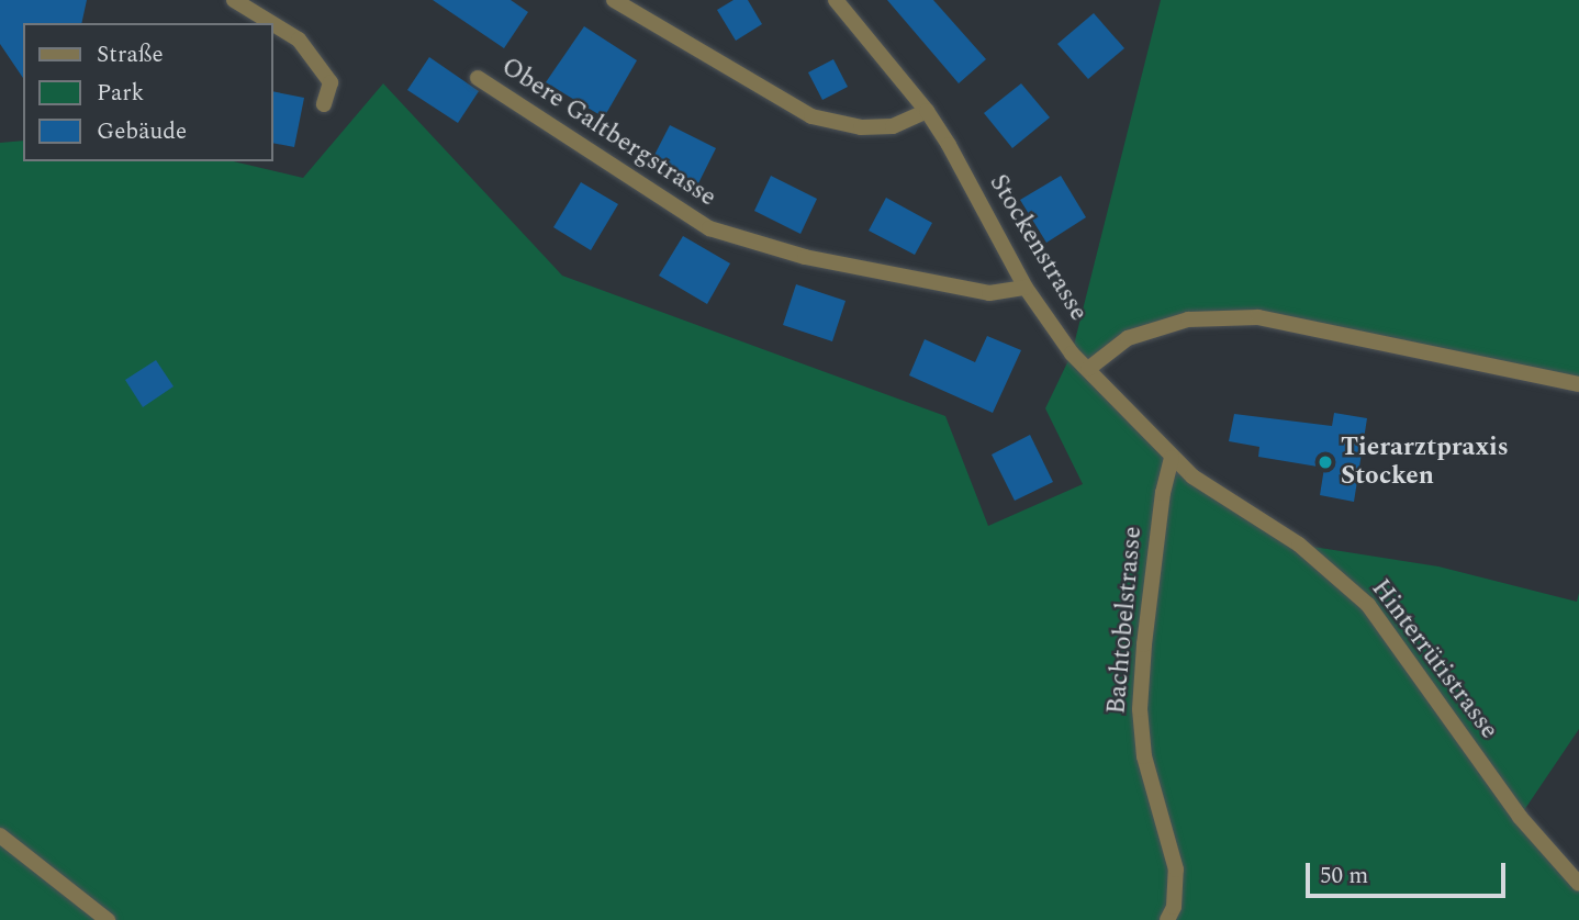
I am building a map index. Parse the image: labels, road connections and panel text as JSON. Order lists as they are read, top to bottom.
{
  "streets": {
    "street": [
      "Obere Galtbergstrasse",
      "Stockenstrasse",
      "Bachtobelstrasse",
      "Hinterrütistrasse"
    ]
  },
  "crossings": [
    ["Obere Galtbergstrasse", "Stockenstrasse"],
    ["Stockenstrasse", "Hinterrütistrasse"],
    ["Bachtobelstrasse", "Hinterrütistrasse"]
  ],
  "places": ["Tierarztpraxis Stocken"],
  "legend": ["Straße", "Park", "Gebäude"],
  "scale_bar": "50 m"
}
